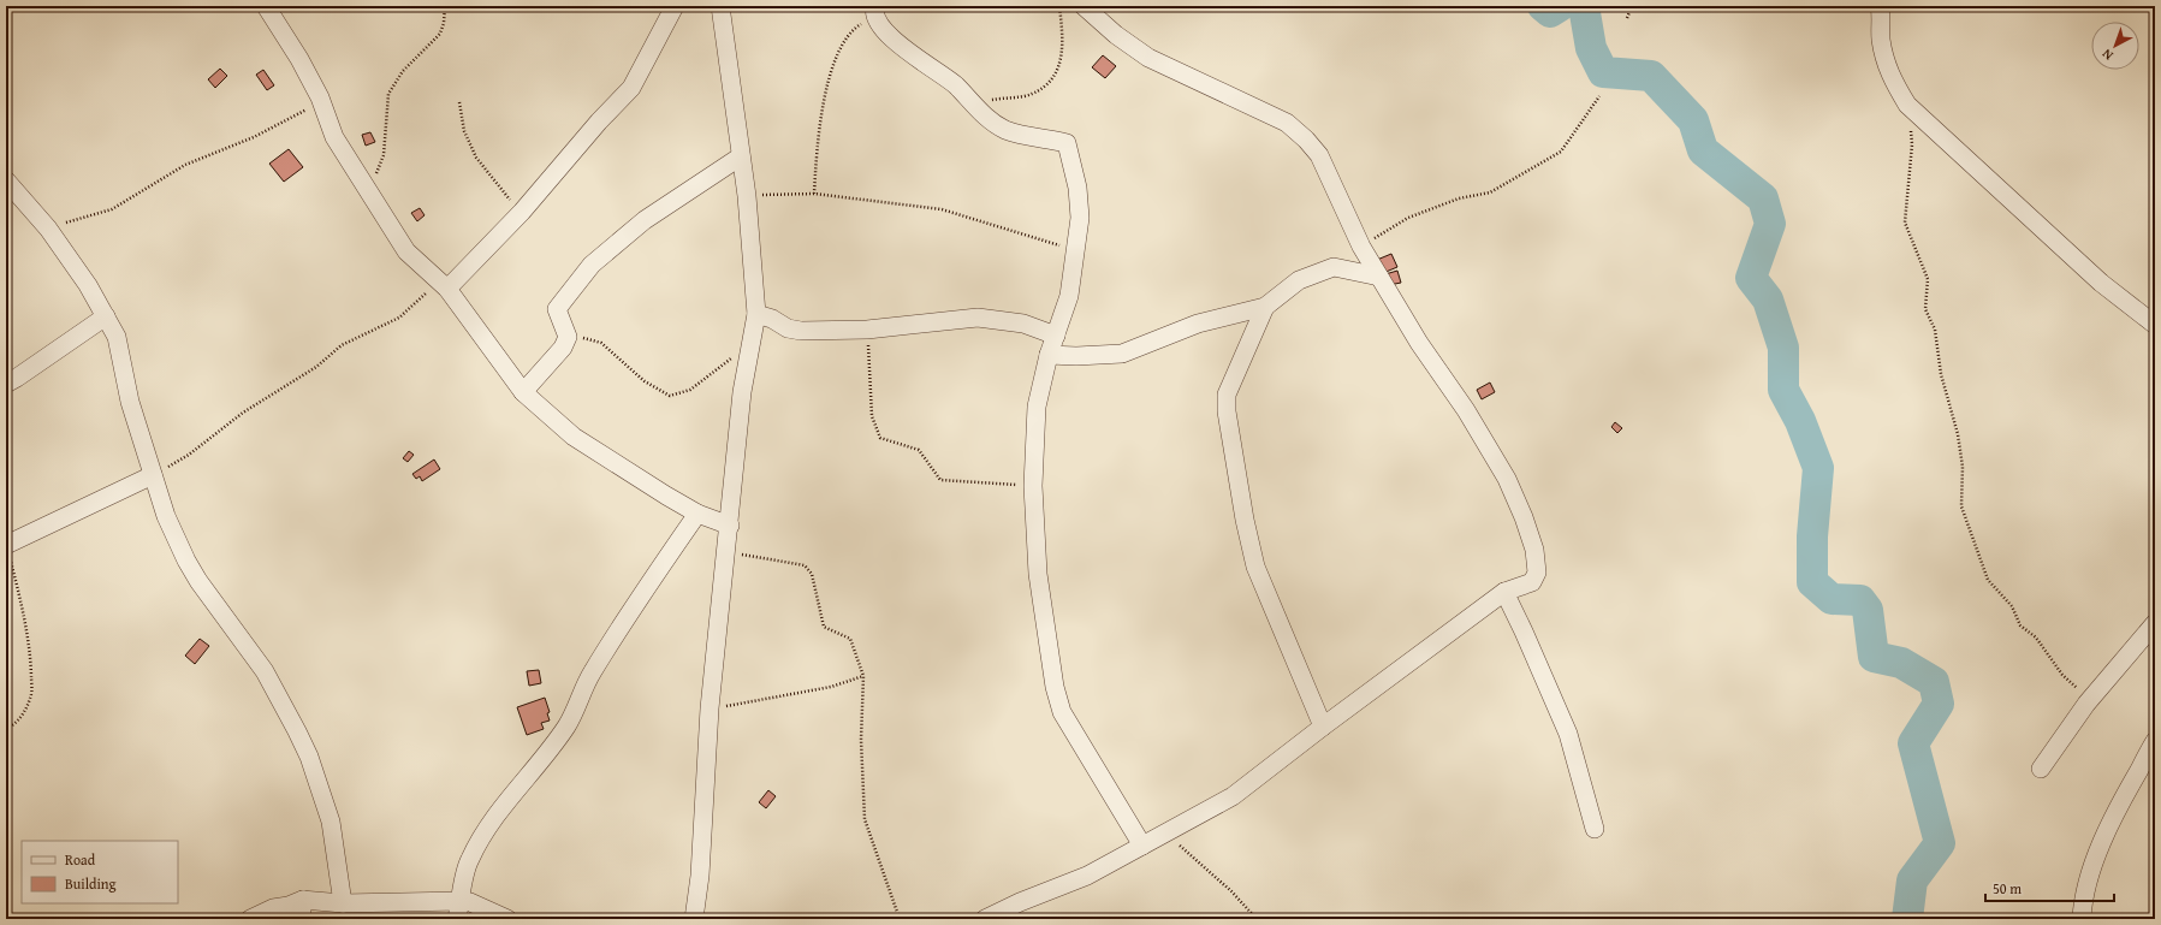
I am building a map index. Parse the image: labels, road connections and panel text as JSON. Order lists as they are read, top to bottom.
{
  "legend": ["Road", "Building"],
  "scale_bar": "50 m",
  "north": "bottom left"
}
